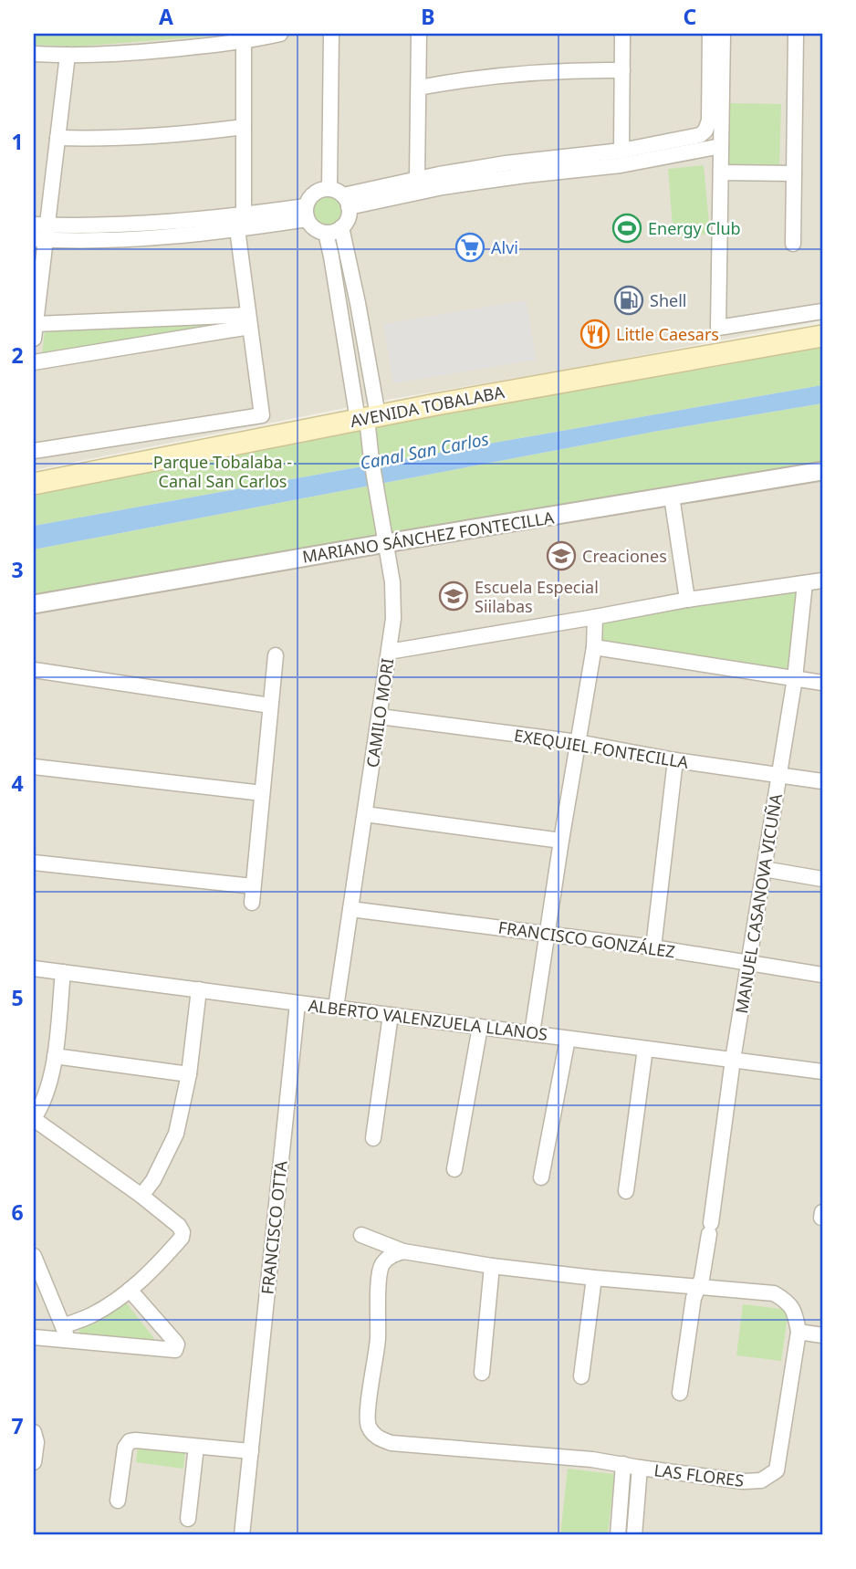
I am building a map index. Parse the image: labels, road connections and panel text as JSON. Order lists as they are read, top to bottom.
{
  "streets": {
    "main road": ["AVENIDA TOBALABA"],
    "street": [
      "MARIANO SÁNCHEZ FONTECILLA",
      "CAMILO MORI",
      "EXEQUIEL FONTECILLA",
      "MANUEL CASANOVA VICUÑA",
      "FRANCISCO GONZÁLEZ",
      "ALBERTO VALENZUELA LLANOS",
      "FRANCISCO OTTA",
      "LAS FLORES"
    ]
  },
  "crossings": [
    ["AVENIDA TOBALABA", "CAMILO MORI"],
    ["MARIANO SÁNCHEZ FONTECILLA", "CAMILO MORI"],
    ["CAMILO MORI", "EXEQUIEL FONTECILLA"],
    ["CAMILO MORI", "FRANCISCO GONZÁLEZ"],
    ["CAMILO MORI", "ALBERTO VALENZUELA LLANOS"],
    ["EXEQUIEL FONTECILLA", "MANUEL CASANOVA VICUÑA"],
    ["MANUEL CASANOVA VICUÑA", "FRANCISCO GONZÁLEZ"],
    ["MANUEL CASANOVA VICUÑA", "ALBERTO VALENZUELA LLANOS"],
    ["MANUEL CASANOVA VICUÑA", "LAS FLORES"],
    ["ALBERTO VALENZUELA LLANOS", "FRANCISCO OTTA"]
  ],
  "water": ["Canal San Carlos"],
  "parks": ["Parque Tobalaba - Canal San Carlos"],
  "places": {
    "sports": ["Energy Club"],
    "supermarket": ["Alvi"],
    "fuel station": ["Shell"],
    "restaurant": ["Little Caesars"],
    "school or university": ["Creaciones", "Escuela Especial Siilabas"]
  },
  "grid": {
    "columns": ["A", "B", "C"],
    "rows": [
      "1",
      "2",
      "3",
      "4",
      "5",
      "6",
      "7"
    ]
  }
}
